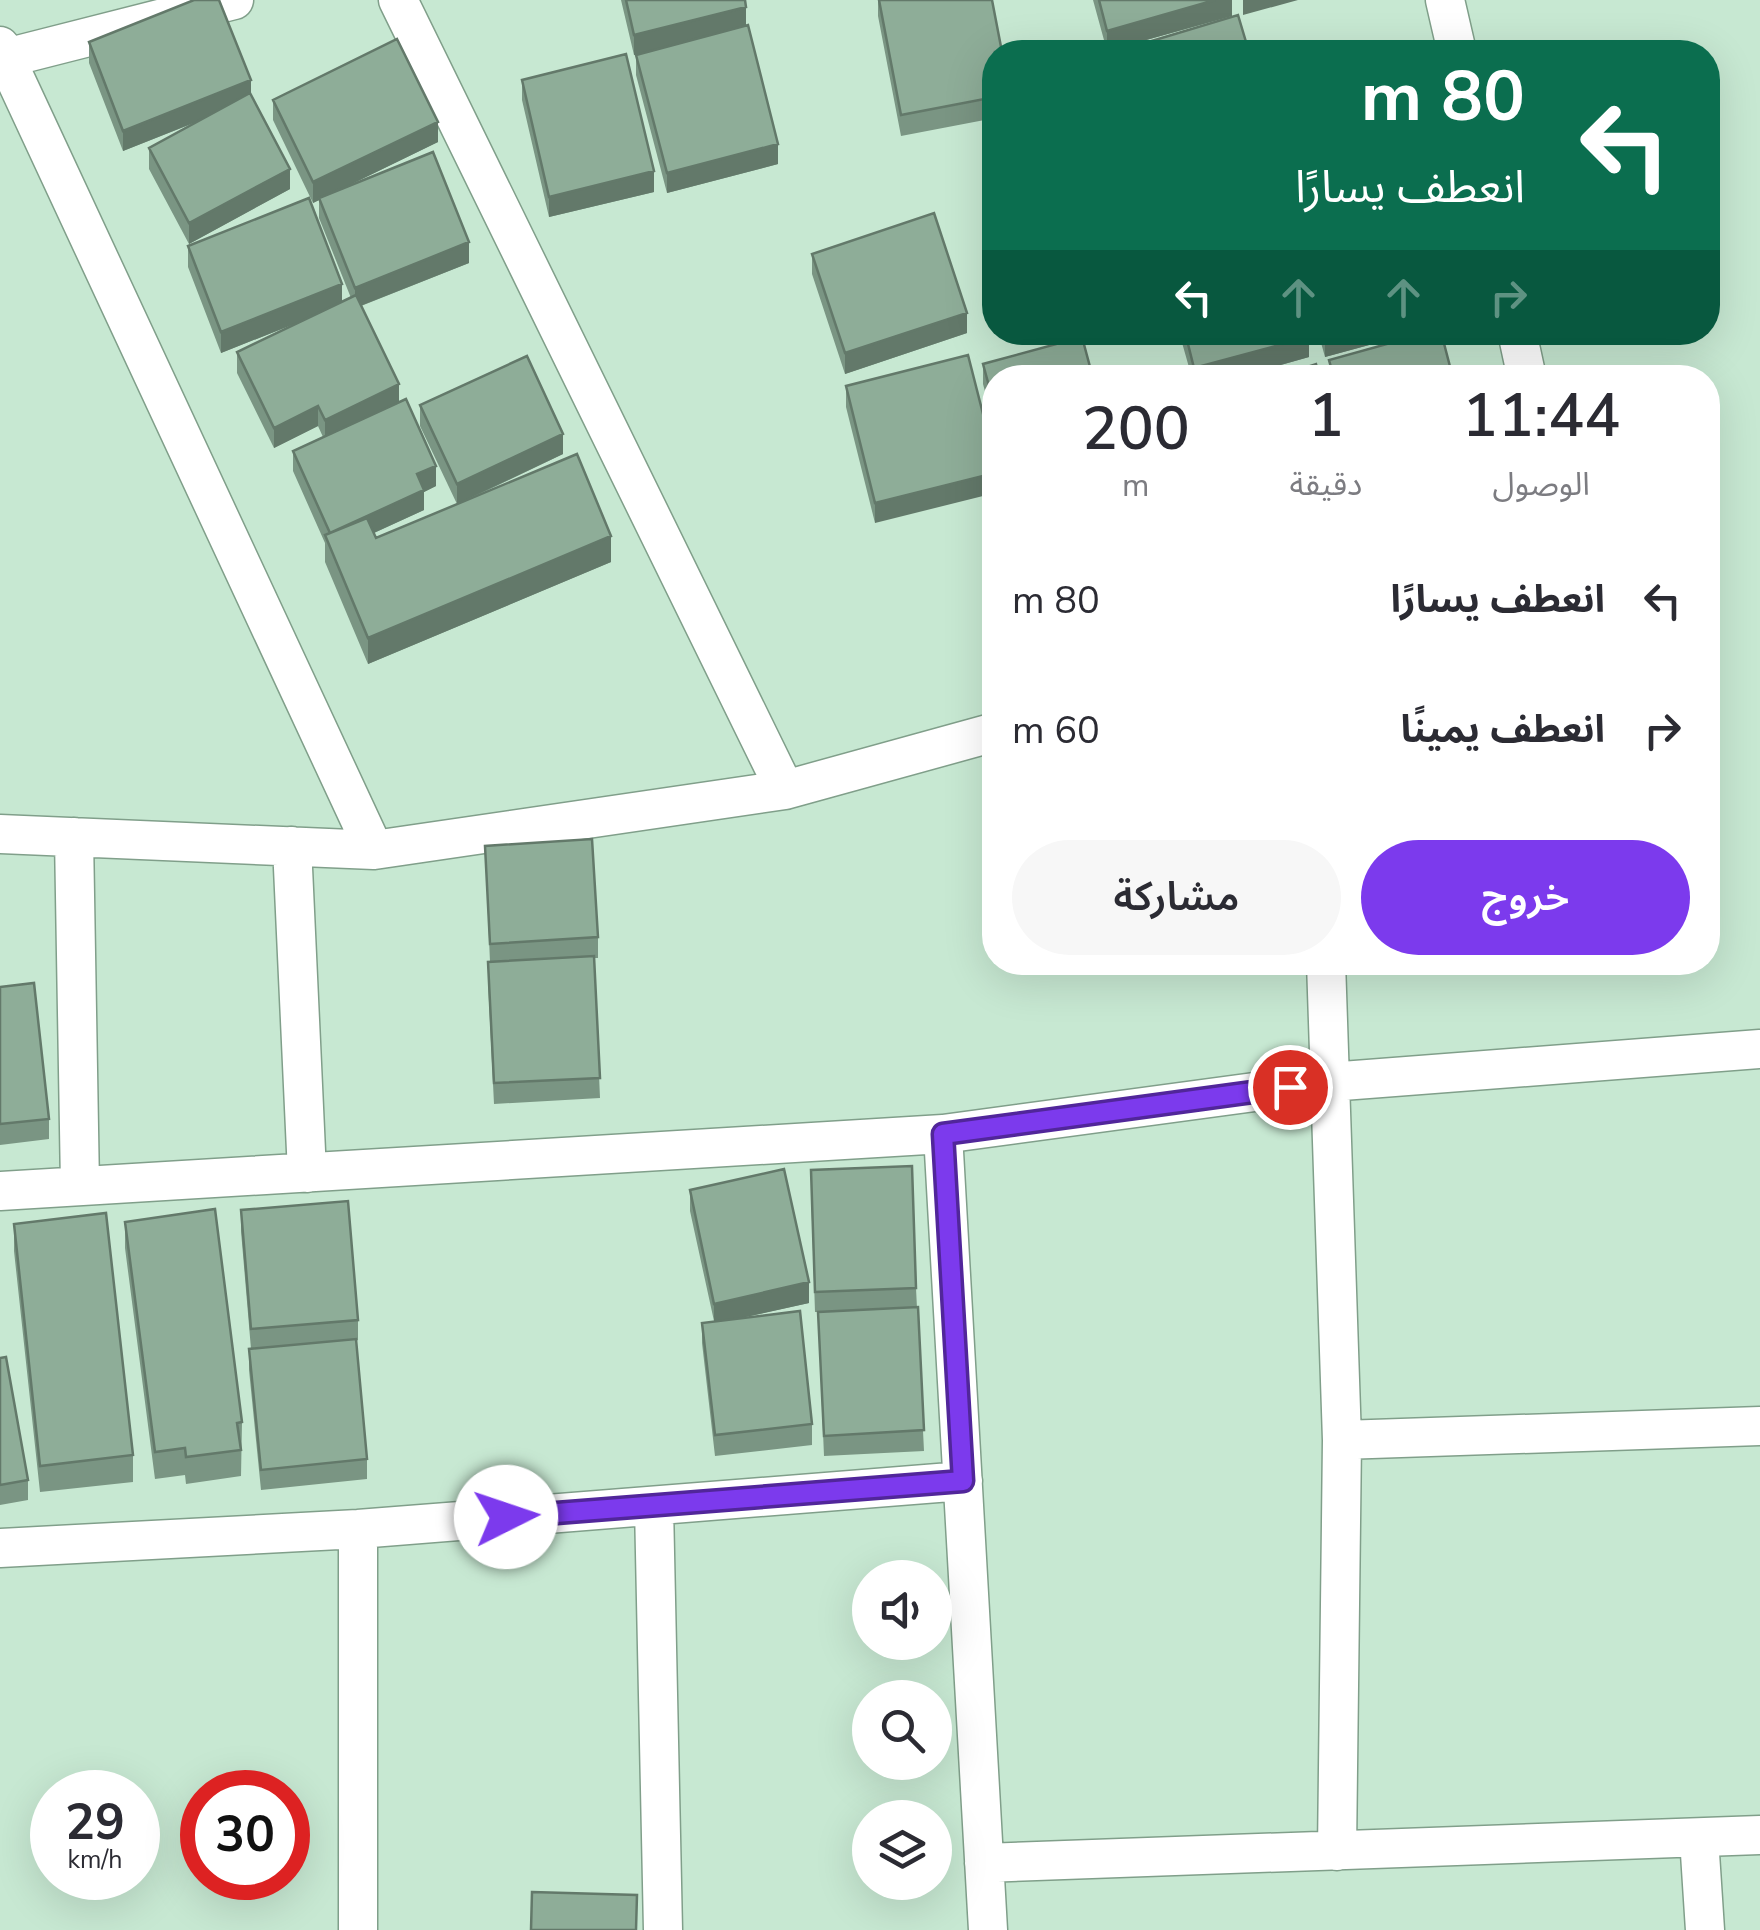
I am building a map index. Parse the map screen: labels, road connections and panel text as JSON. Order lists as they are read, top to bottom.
{
  "page": {
    "turn": ["80 m", "انعطف يسارًا"],
    "eta": [
      "11:44",
      "الوصول",
      "1",
      "دقيقة",
      "200",
      "m"
    ],
    "list": [
      {
        "name": "انعطف يسارًا",
        "value": "80 m"
      },
      {
        "name": "انعطف يمينًا",
        "value": "60 m"
      }
    ],
    "buttons": ["خروج", "مشاركة"],
    "speed": "29 km/h",
    "limit": "30"
  }
}
